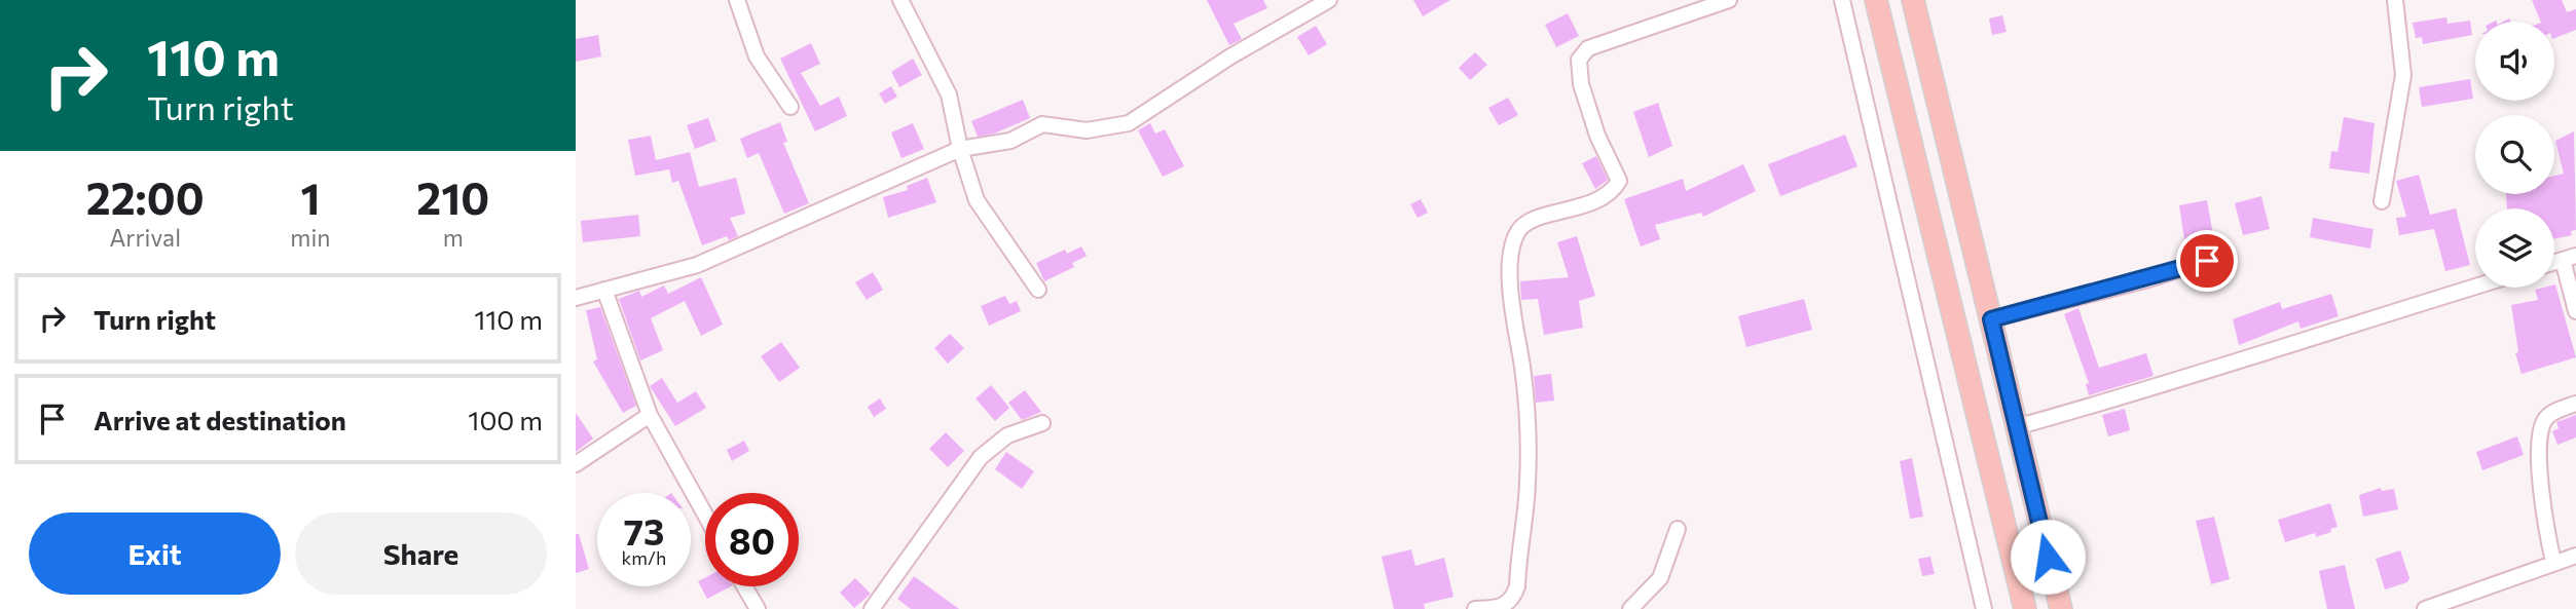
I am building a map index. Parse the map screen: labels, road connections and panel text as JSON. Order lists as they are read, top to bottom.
{
  "page": {
    "turn": ["110 m", "Turn right"],
    "eta": [
      "22:00",
      "Arrival",
      "1",
      "min",
      "210",
      "m"
    ],
    "list": [
      {
        "name": "Turn right",
        "value": "110 m"
      },
      {
        "name": "Arrive at destination",
        "value": "100 m"
      }
    ],
    "speed": "73 km/h",
    "limit": "80",
    "buttons": ["Exit", "Share"]
  }
}
